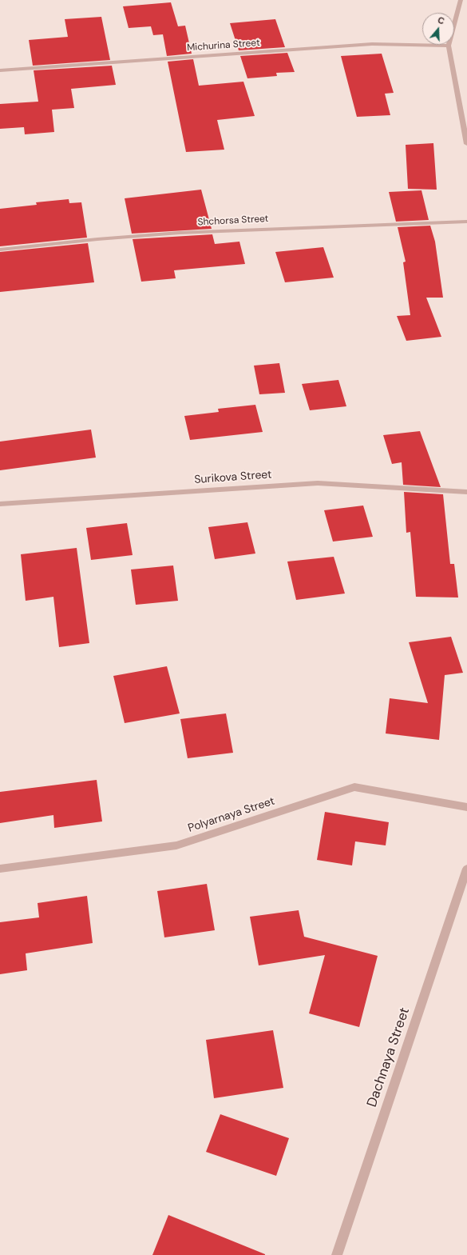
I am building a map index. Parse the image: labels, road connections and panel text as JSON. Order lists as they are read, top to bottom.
{
  "streets": {
    "street": [
      "Michurina Street",
      "Shchorsa Street",
      "Surikova Street",
      "Polyarnaya Street",
      "Dachnaya Street"
    ]
  },
  "north": "top"
}
